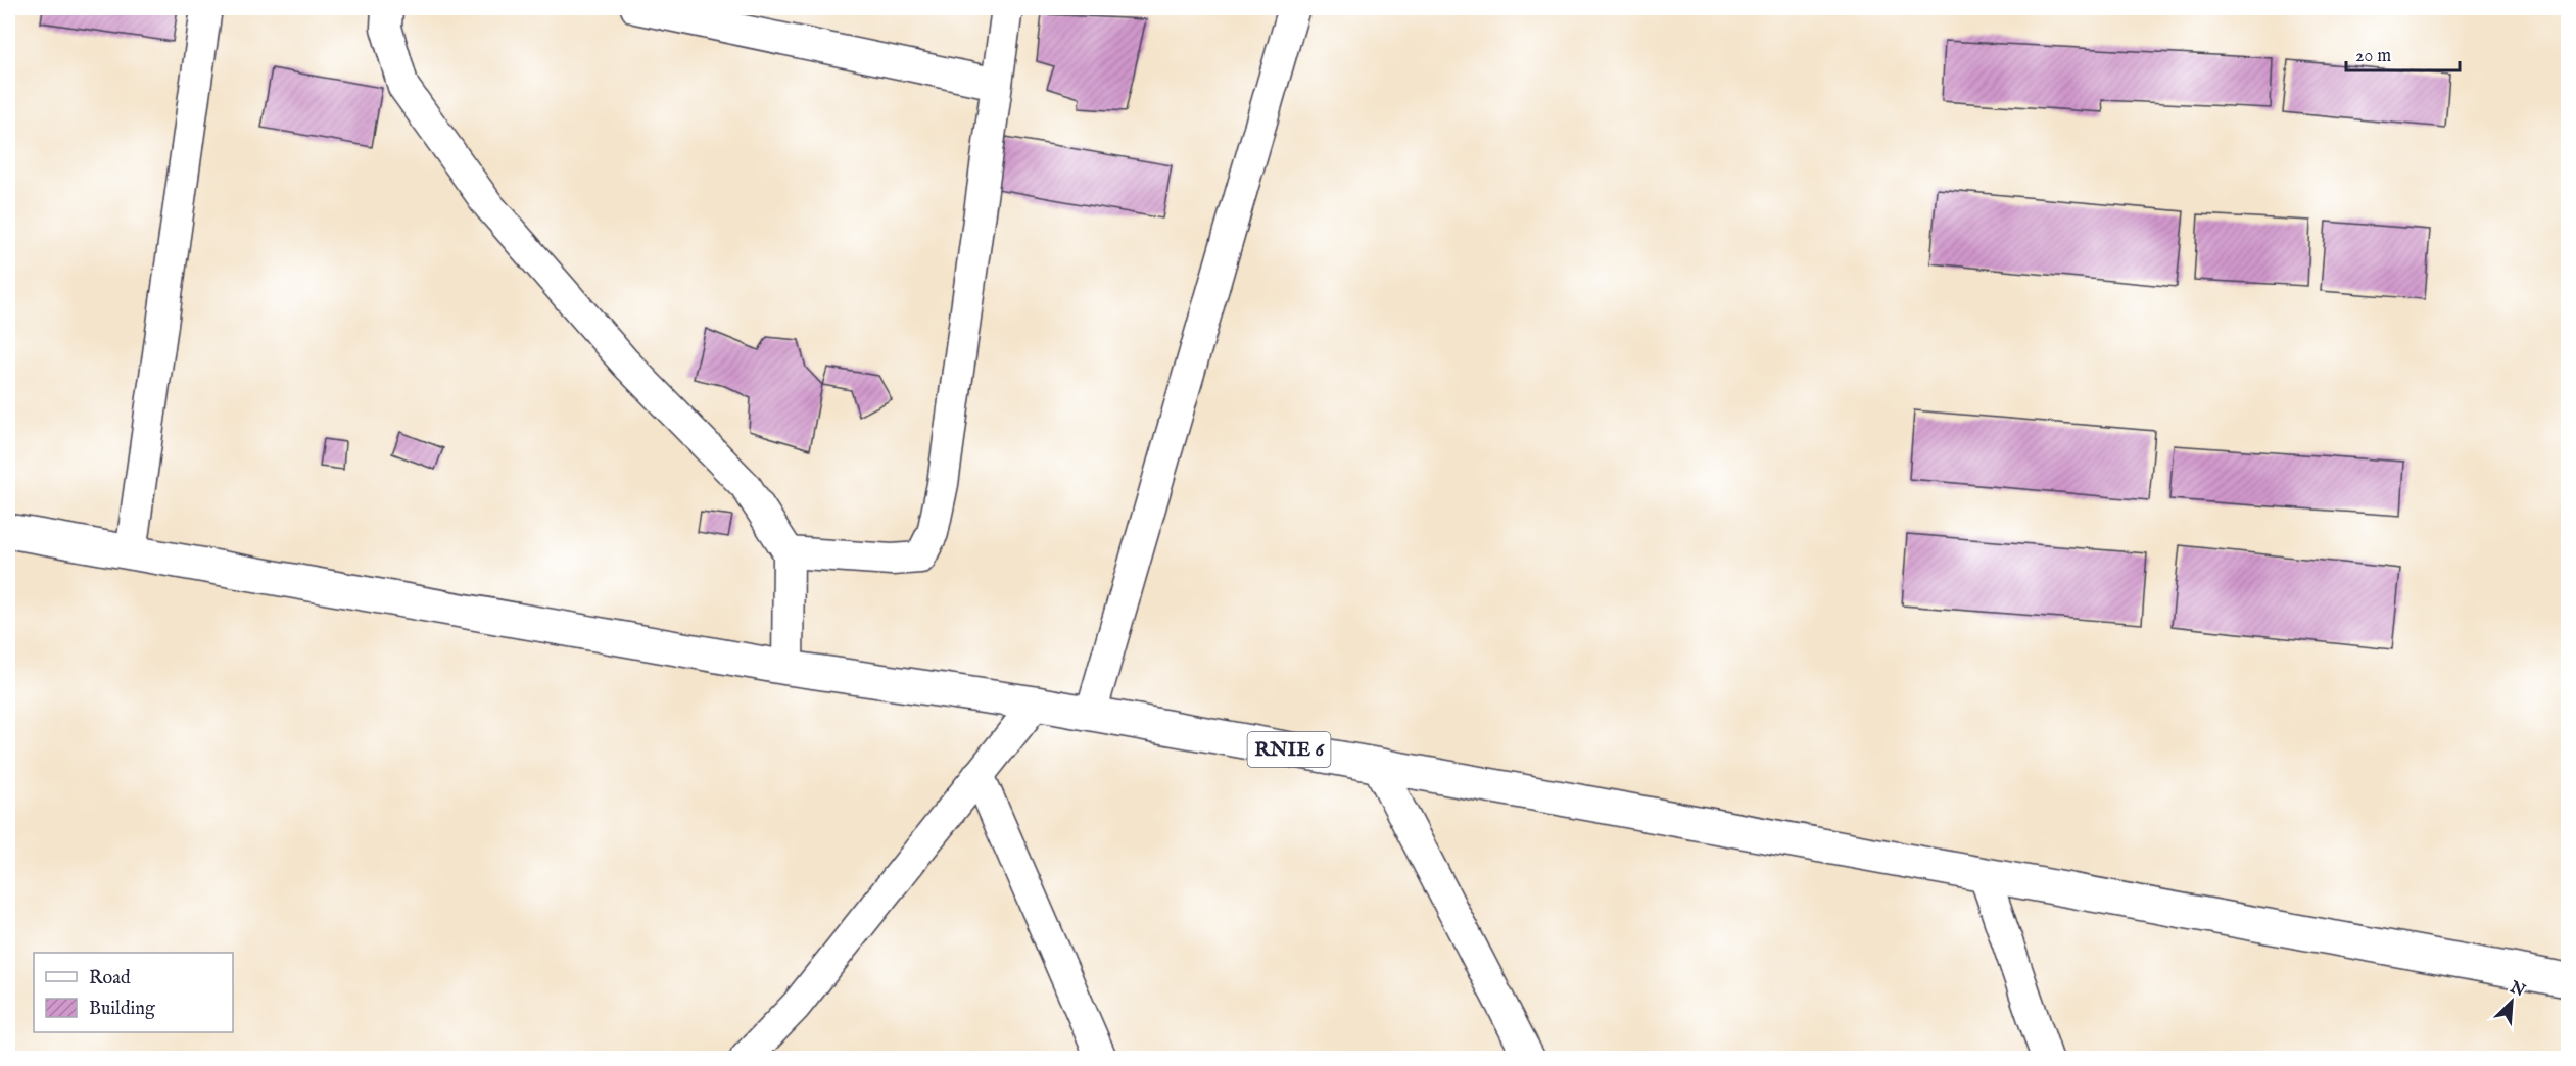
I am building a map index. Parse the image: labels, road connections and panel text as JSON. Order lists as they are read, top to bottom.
{
  "streets": {
    "main road": ["RNIE 6"]
  },
  "legend": ["Road", "Building"],
  "scale_bar": "20 m",
  "north": "top right"
}
